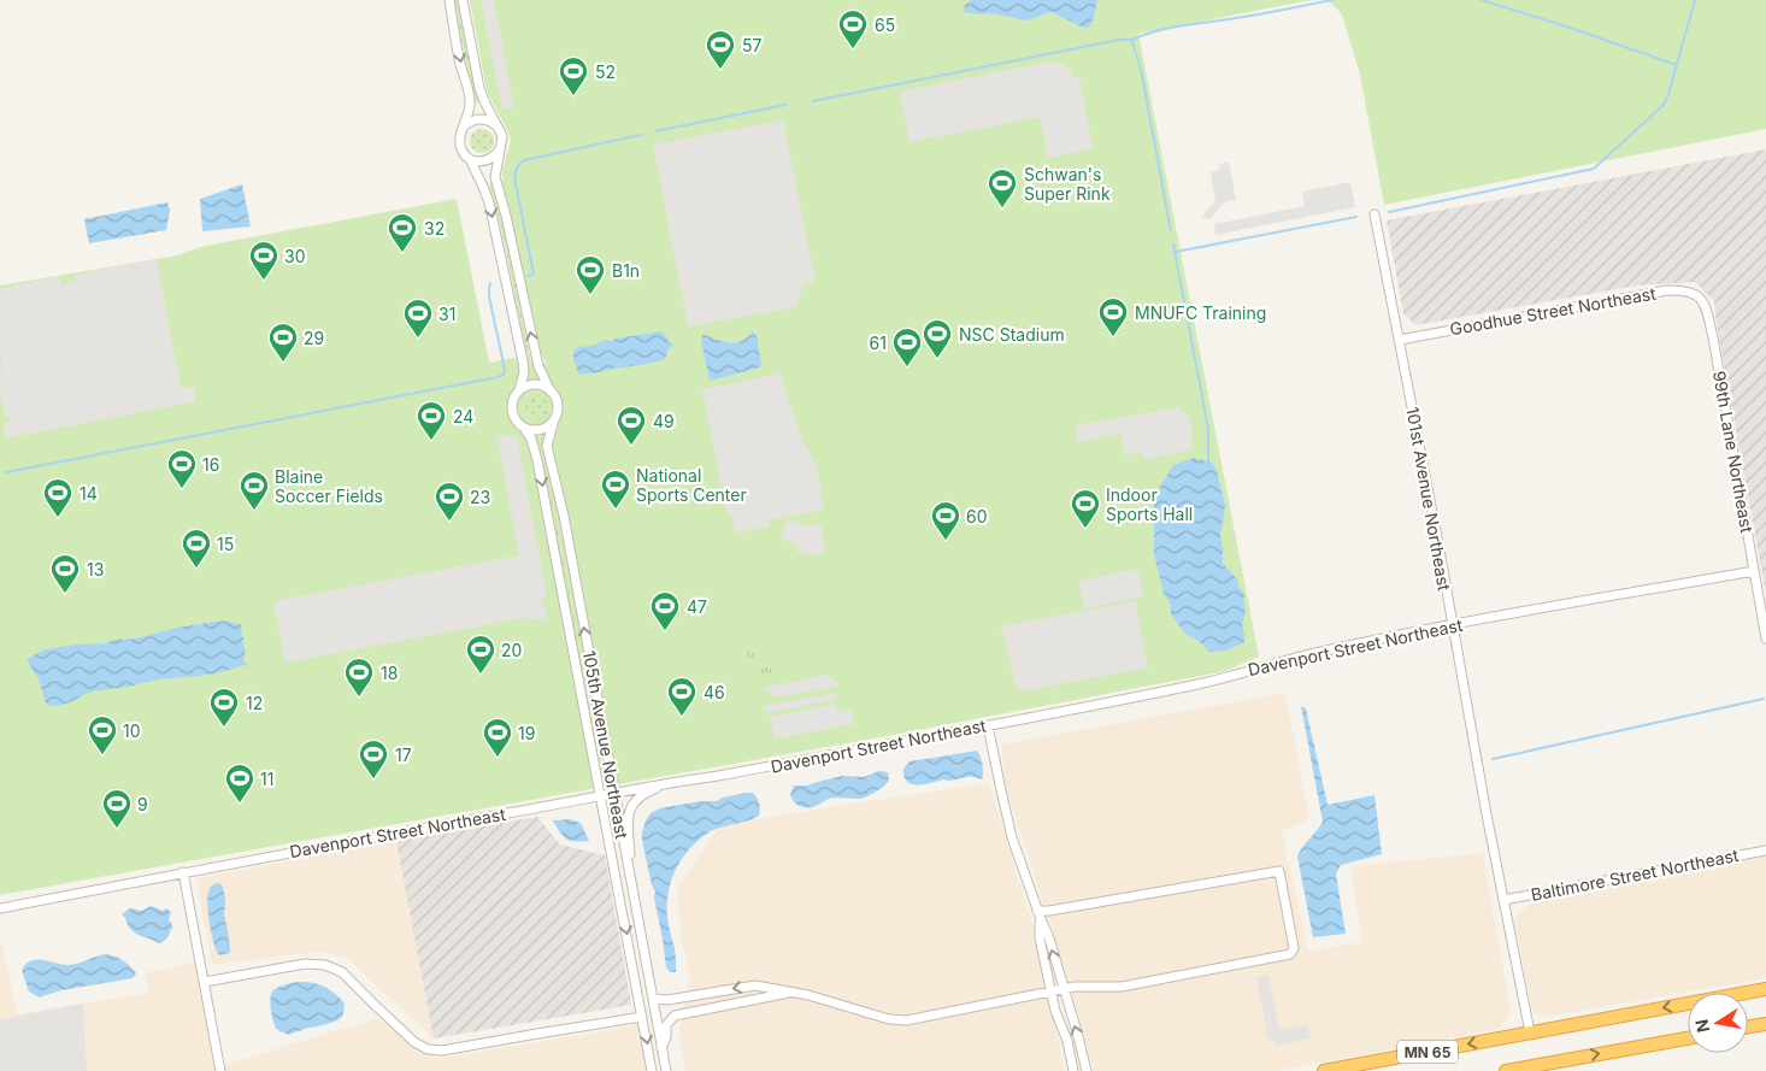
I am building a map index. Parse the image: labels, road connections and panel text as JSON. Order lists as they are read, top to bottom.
{
  "streets": {
    "highway": ["MN 65"],
    "street": [
      "Goodhue Street Northeast",
      "99th Lane Northeast",
      "101st Avenue Northeast",
      "Davenport Street Northeast",
      "105th Avenue Northeast",
      "Baltimore Street Northeast"
    ]
  },
  "crossings": [
    ["Goodhue Street Northeast", "99th Lane Northeast"],
    ["Goodhue Street Northeast", "101st Avenue Northeast"],
    ["99th Lane Northeast", "Davenport Street Northeast"],
    ["101st Avenue Northeast", "Davenport Street Northeast"],
    ["101st Avenue Northeast", "Baltimore Street Northeast"],
    ["101st Avenue Northeast", "MN 65"],
    ["Davenport Street Northeast", "105th Avenue Northeast"]
  ],
  "places": {
    "sports": [
      "65",
      "57",
      "52",
      "Schwan's Super Rink",
      "32",
      "30",
      "B1n",
      "MNUFC Training",
      "31",
      "NSC Stadium",
      "29",
      "61",
      "24",
      "49",
      "16",
      "National Sports Center",
      "Blaine Soccer Fields",
      "14",
      "23",
      "Indoor Sports Hall",
      "60",
      "15",
      "13",
      "47",
      "20",
      "18",
      "46",
      "12",
      "10",
      "19",
      "17",
      "11",
      "9"
    ]
  },
  "north": "left"
}
